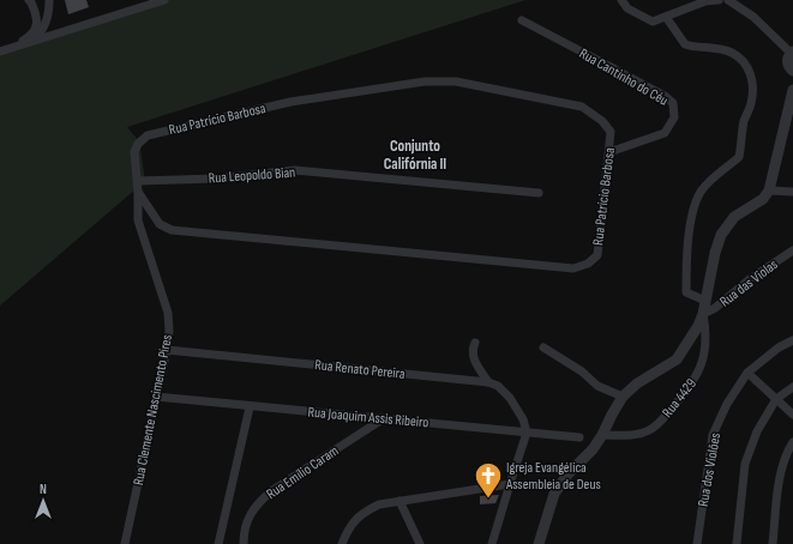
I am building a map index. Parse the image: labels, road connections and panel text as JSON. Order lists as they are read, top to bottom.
{
  "streets": {
    "street": [
      "Rua Cantinho do Céu",
      "Rua Patrício Barbosa",
      "Rua Leopoldo Bian",
      "Rua das Violas",
      "Rua Renato Pereira",
      "Rua 4429",
      "Rua Clemente Nascimento Pires",
      "Rua Joaquim Assis Ribeiro",
      "Rua dos Violões",
      "Rua Emílio Caram"
    ]
  },
  "crossings": [
    ["Rua Cantinho do Céu", "Rua Patrício Barbosa"],
    ["Rua Patrício Barbosa", "Rua Leopoldo Bian"],
    ["Rua Patrício Barbosa", "Rua Clemente Nascimento Pires"],
    ["Rua das Violas", "Rua 4429"],
    ["Rua Renato Pereira", "Rua Clemente Nascimento Pires"],
    ["Rua Renato Pereira", "Rua Joaquim Assis Ribeiro"],
    ["Rua Clemente Nascimento Pires", "Rua Joaquim Assis Ribeiro"],
    ["Rua Joaquim Assis Ribeiro", "Rua Emílio Caram"]
  ],
  "districts": ["Conjunto Califórnia II"],
  "places": {
    "church": ["Igreja Evangélica Assembleia de Deus"]
  },
  "north": "top"
}
